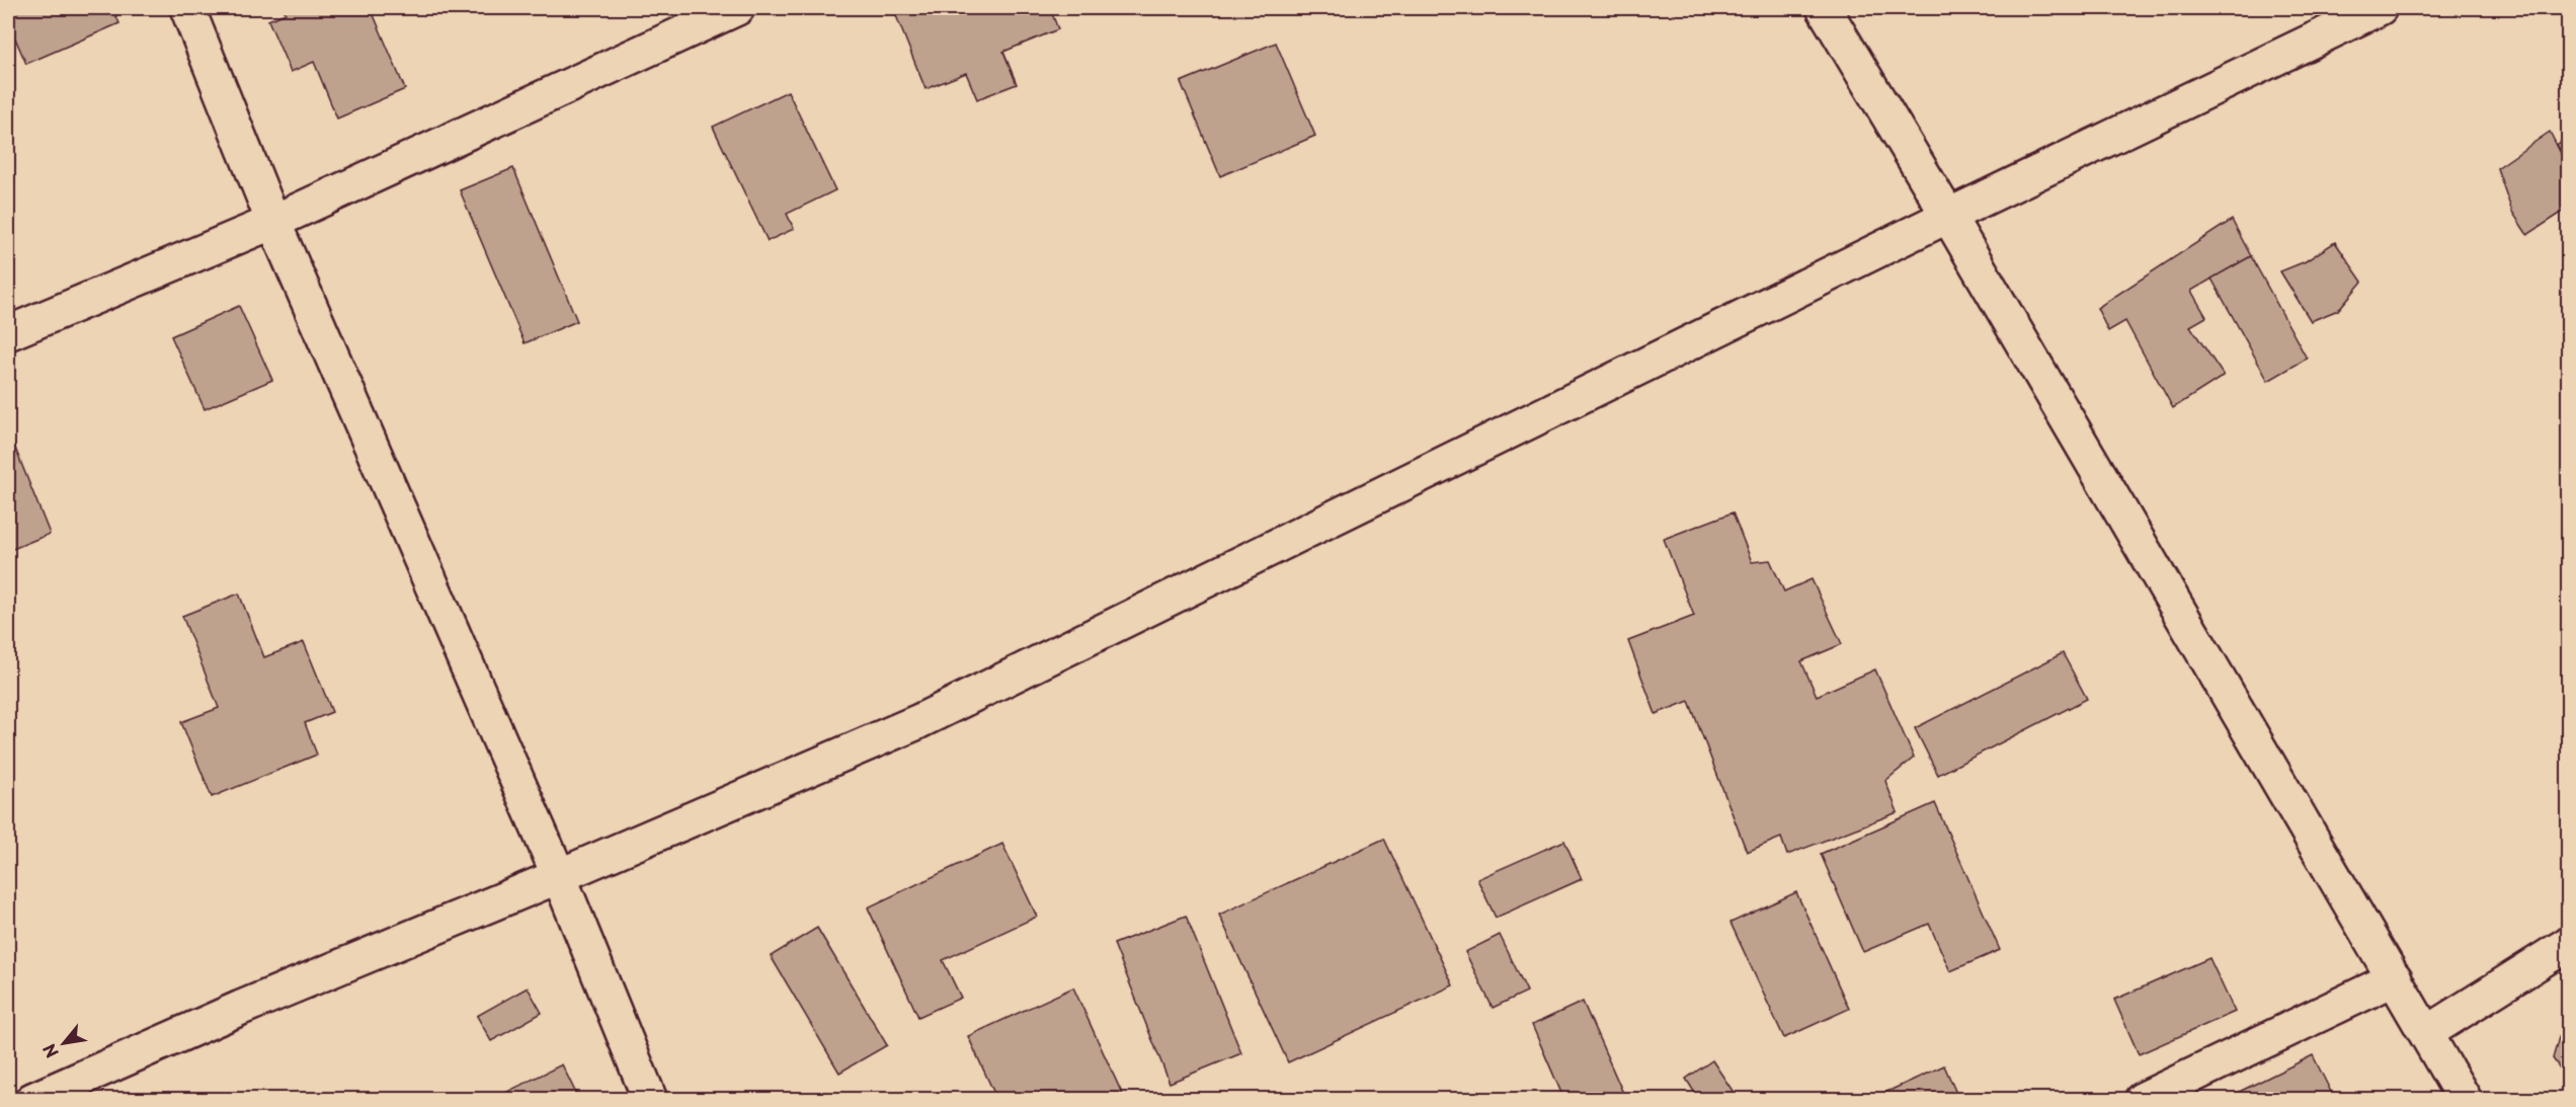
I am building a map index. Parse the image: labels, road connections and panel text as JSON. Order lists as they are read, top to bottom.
{
  "north": "bottom left"
}
